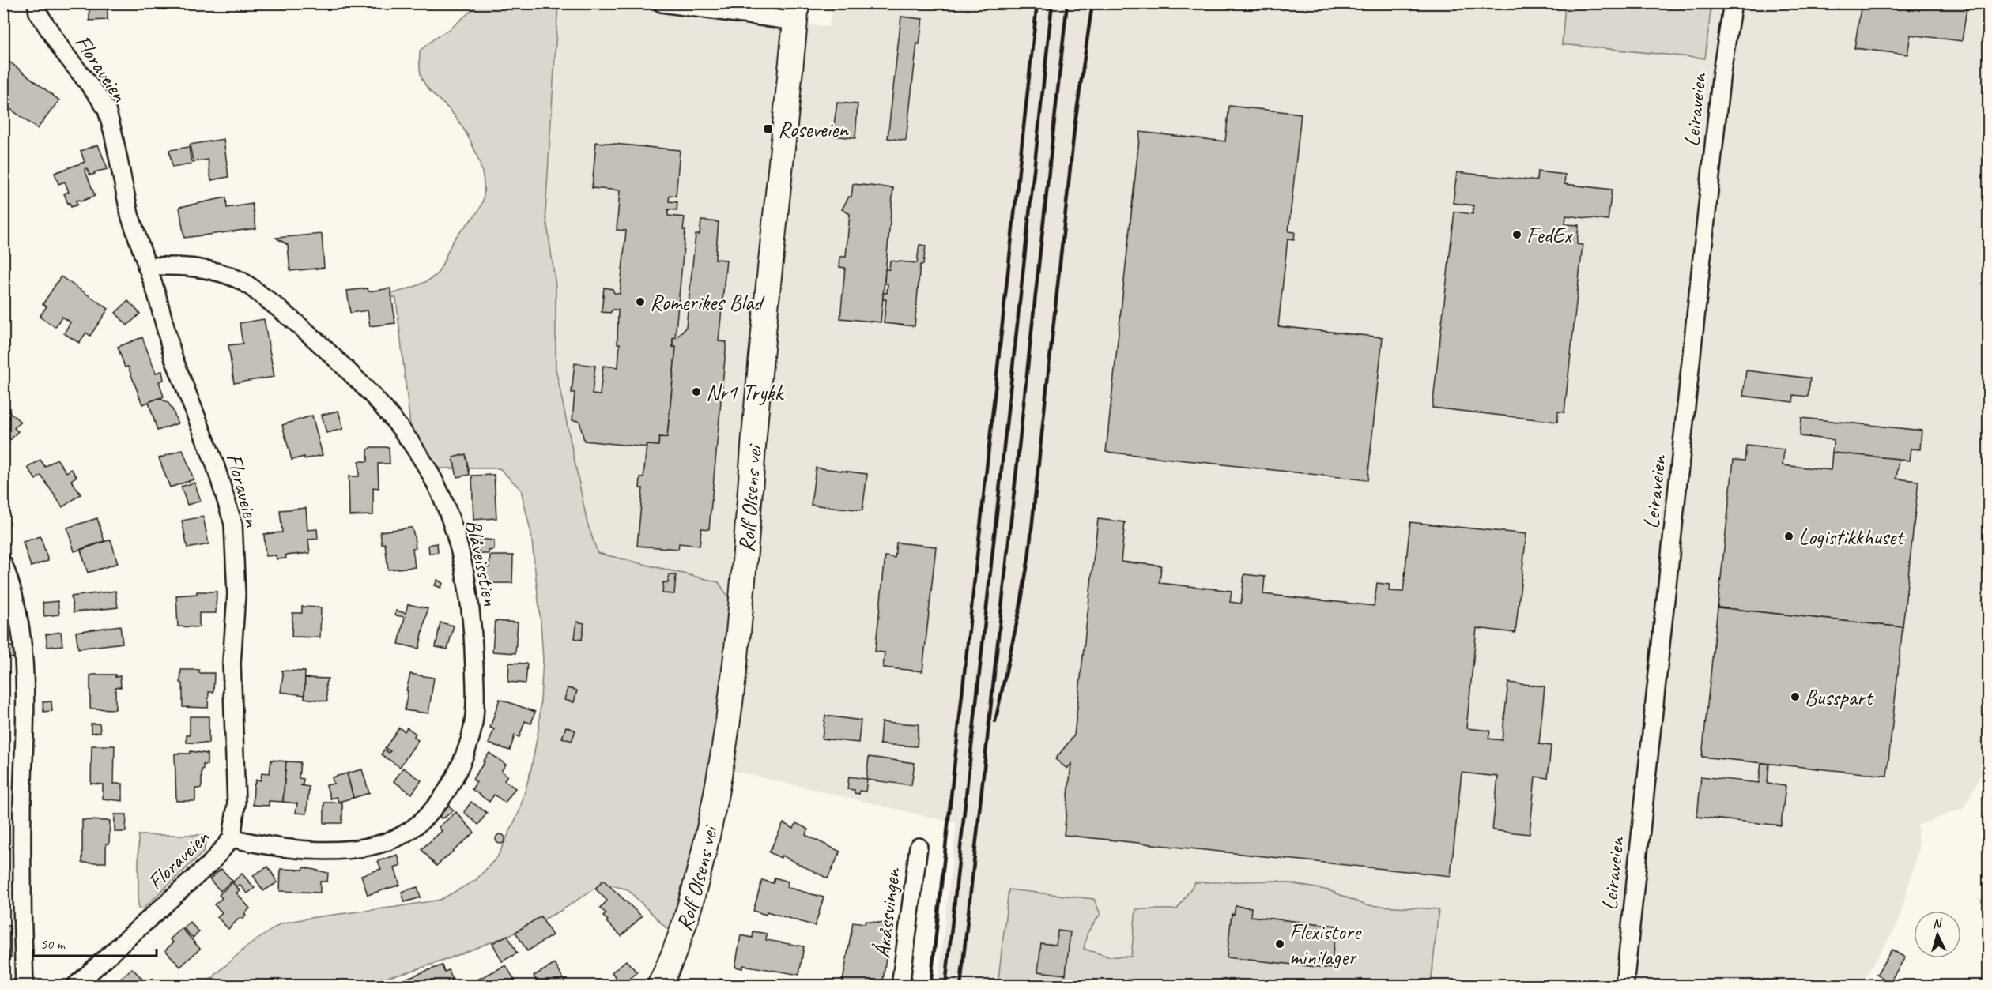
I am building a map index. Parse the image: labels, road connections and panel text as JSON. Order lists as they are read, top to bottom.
{
  "streets": {
    "main road": ["Rolf Olsens vei"],
    "street": [
      "Floraveien",
      "Leiraveien",
      "Blåveisstien",
      "Åråssvingen"
    ]
  },
  "crossings": [
    ["Floraveien", "Blåveisstien"]
  ],
  "places": {
    "transit": ["Roseveien"],
    "other": [
      "FedEx",
      "Romerikes Blad",
      "Nr1 Trykk",
      "Logistikkhuset",
      "Busspart",
      "Flexistore minilager"
    ]
  },
  "scale_bar": "50 m",
  "north": "top"
}
